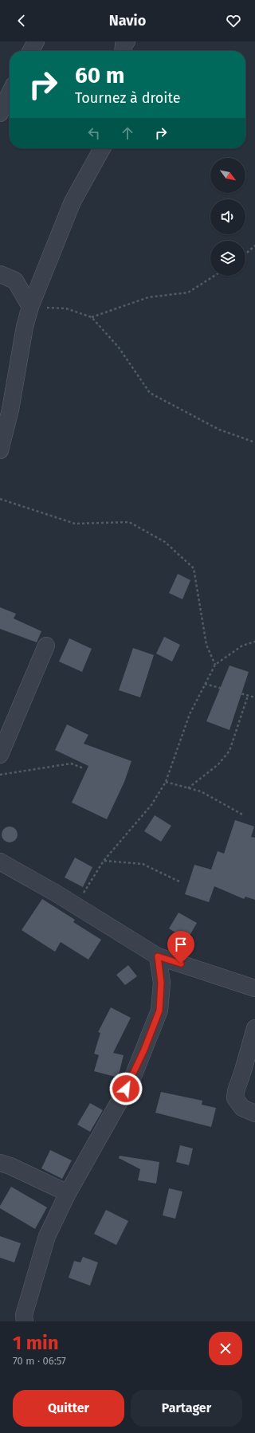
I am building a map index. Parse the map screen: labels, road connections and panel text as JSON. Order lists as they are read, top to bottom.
{
  "north": "bottom right",
  "page": {
    "header": "Navio",
    "turn": ["60 m", "Tournez à droite"],
    "heading": ["1 min", "70 m · 06:57"],
    "buttons": ["Quitter", "Partager"]
  }
}
